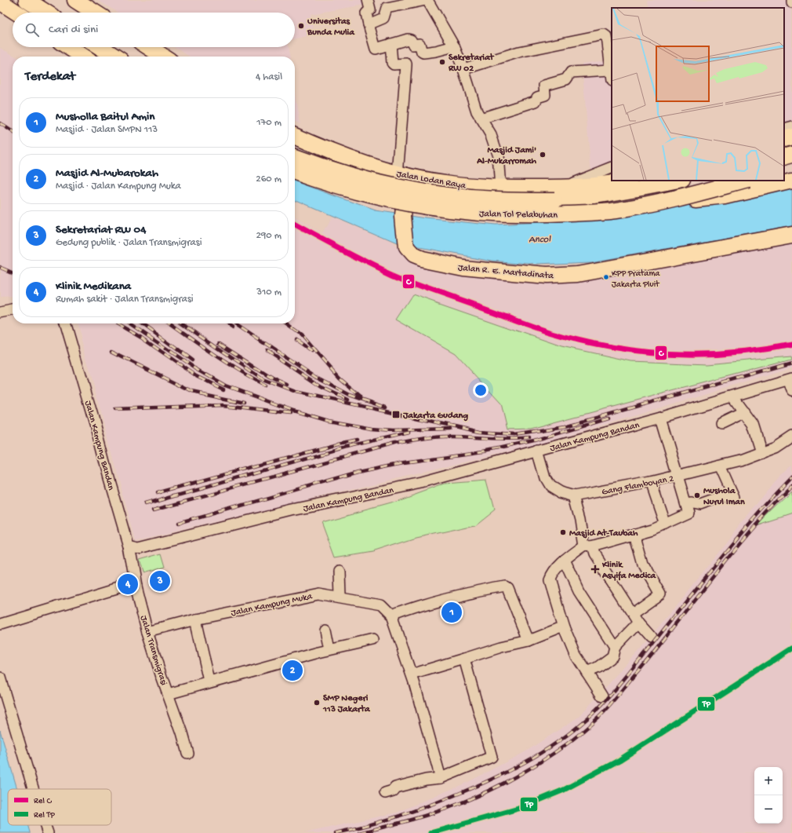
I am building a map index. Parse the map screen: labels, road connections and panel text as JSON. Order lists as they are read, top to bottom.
{
  "streets": {
    "highway": ["Jalan Lodan Raya", "Jalan Tol Pelabuhan", "Jalan R. E. Martadinata"],
    "street": [
      "Jalan Kampung Bandan",
      "Gang Flamboyan 2",
      "Jalan Kampung Muka",
      "Jalan Transmigrasi"
    ]
  },
  "crossings": [
    ["Jalan Lodan Raya", "Jalan R. E. Martadinata"],
    ["Jalan Kampung Bandan", "Gang Flamboyan 2"],
    ["Jalan Kampung Bandan", "Jalan Transmigrasi"],
    ["Jalan Kampung Muka", "Jalan Transmigrasi"]
  ],
  "water": ["Ancol"],
  "places": {
    "other": [
      "Universitas Bunda Mulia",
      "Sekretariat RW 02",
      "Masjid Jami' Al-Mukarromah",
      "KPP Pratama Jakarta Pluit",
      "Mushola Nurul Iman",
      "Masjid At-Taubah",
      "SMP Negeri 113 Jakarta"
    ],
    "transit": ["Jakarta Gudang"],
    "health": ["Klinik Asyifa Medica"]
  },
  "lines": ["rail line C", "rail line TP"],
  "legend": ["Rel C", "Rel TP"],
  "page": {
    "search": "Cari di sini",
    "heading": ["Terdekat", "4 hasil"],
    "list": [
      {
        "mark": "1",
        "name": "Musholla Baitul Amin",
        "note": "Masjid · Jalan SMPN 113",
        "value": "170 m"
      },
      {
        "mark": "2",
        "name": "Masjid Al-Mubarokah",
        "note": "Masjid · Jalan Kampung Muka",
        "value": "260 m"
      },
      {
        "mark": "3",
        "name": "Sekretariat RW 04",
        "note": "Gedung publik · Jalan Transmigrasi",
        "value": "290 m"
      },
      {
        "mark": "4",
        "name": "Klinik Medikana",
        "note": "Rumah sakit · Jalan Transmigrasi",
        "value": "310 m"
      }
    ],
    "pins": [
      "3",
      "4",
      "1",
      "2"
    ],
    "map_buttons": ["+", "−"]
  }
}
